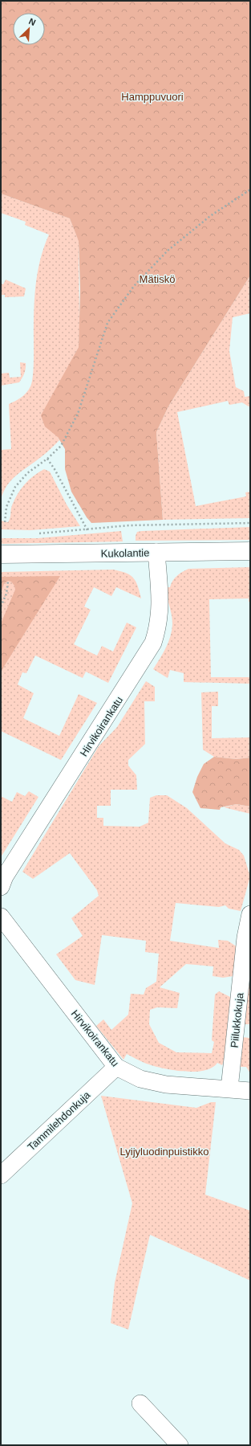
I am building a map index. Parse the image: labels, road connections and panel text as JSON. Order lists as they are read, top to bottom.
{
  "streets": {
    "street": [
      "Kukolantie",
      "Hirvikoirankatu",
      "Piilukkokuja",
      "Tammilehdonkuja"
    ]
  },
  "crossings": [
    ["Kukolantie", "Hirvikoirankatu"],
    ["Hirvikoirankatu", "Piilukkokuja"],
    ["Hirvikoirankatu", "Tammilehdonkuja"]
  ],
  "parks": ["Hamppuvuori", "Mätiskö", "Lyijyluodinpuistikko"],
  "north": "top right"
}
